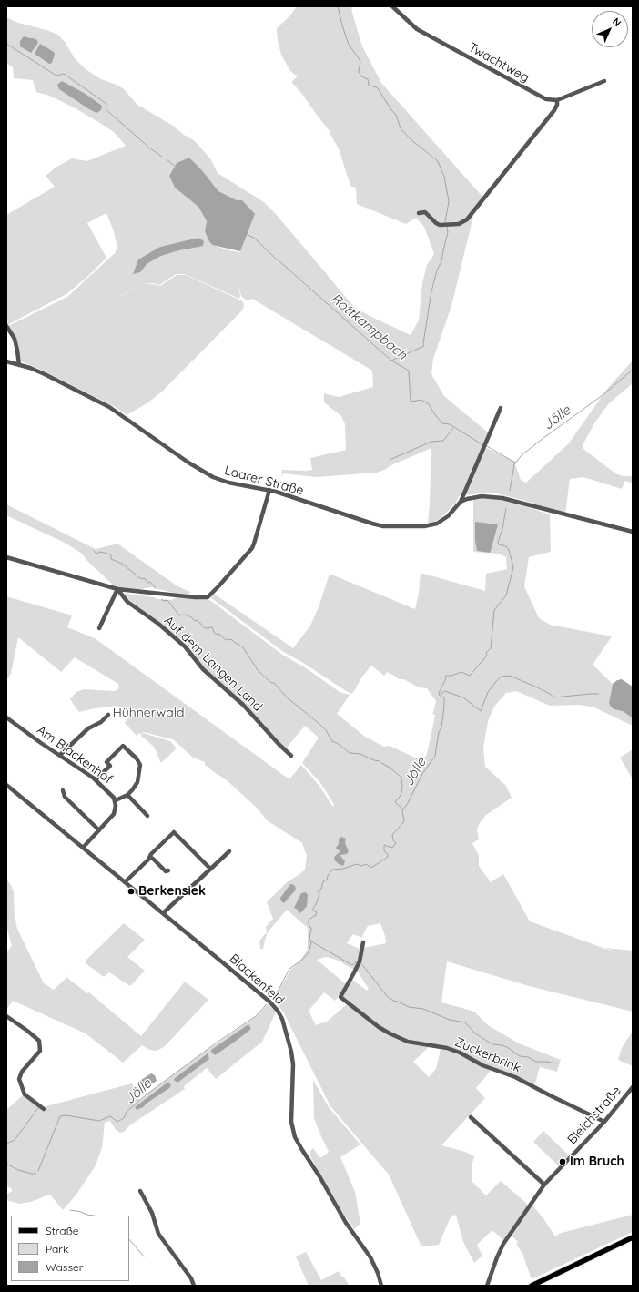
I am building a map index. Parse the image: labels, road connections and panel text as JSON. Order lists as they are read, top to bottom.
{
  "streets": {
    "street": [
      "Twachtweg",
      "Laarer Straße",
      "Auf dem Langen Land",
      "Am Blackenhof",
      "Blackenfeld",
      "Zuckerbrink",
      "Bleichstraße"
    ]
  },
  "crossings": [
    ["Laarer Straße", "Auf dem Langen Land"],
    ["Am Blackenhof", "Blackenfeld"],
    ["Zuckerbrink", "Bleichstraße"]
  ],
  "water": ["Rottkampbach", "Jölle"],
  "parks": ["Hühnerwald"],
  "places": ["Berkensiek", "Im Bruch"],
  "legend": ["Straße", "Park", "Wasser"],
  "north": "top right"
}
